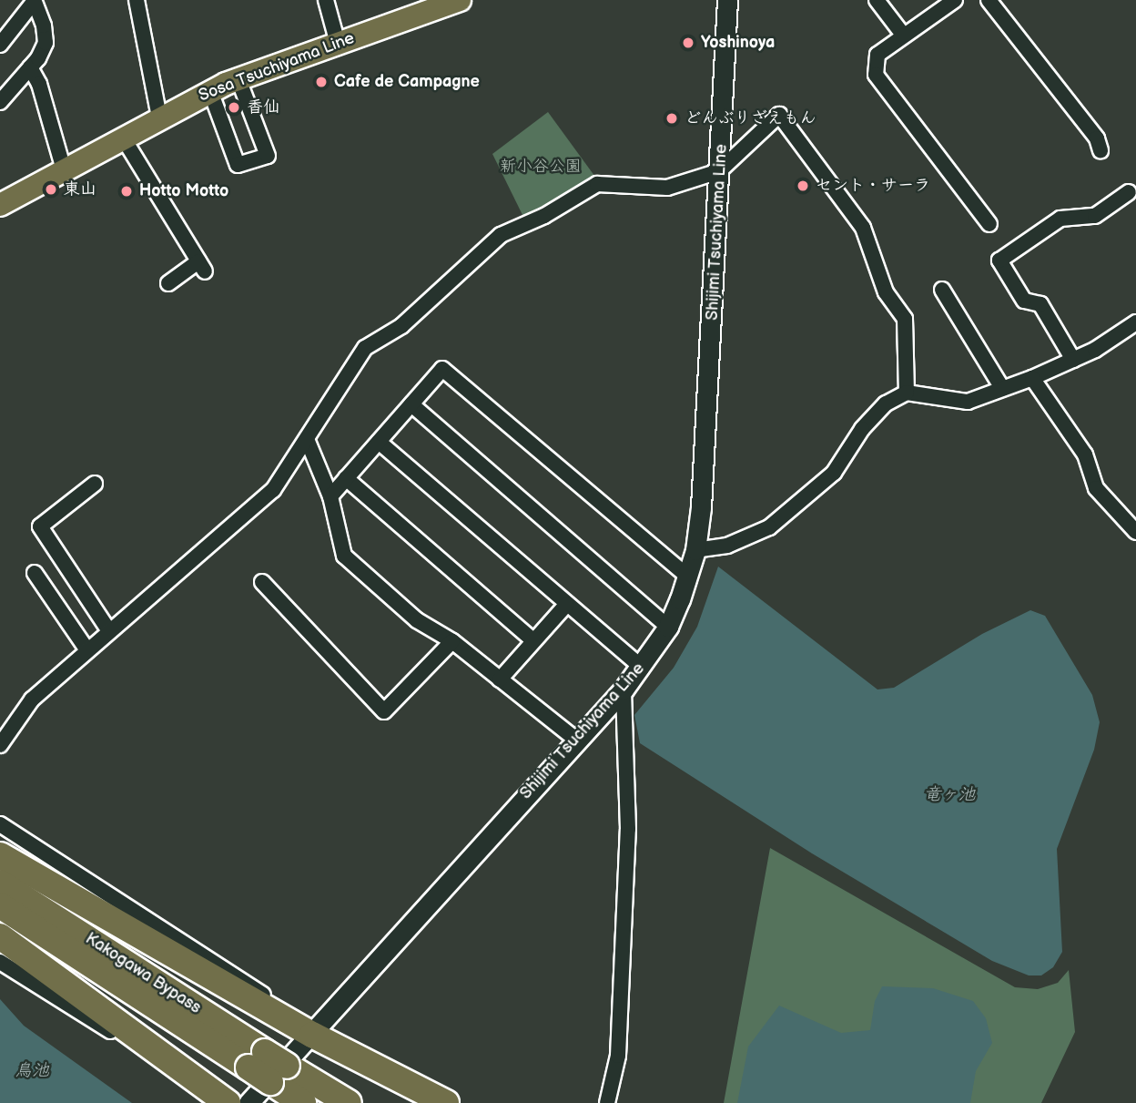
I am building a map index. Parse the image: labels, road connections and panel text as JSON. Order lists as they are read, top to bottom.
{
  "streets": {
    "highway": ["Kakogawa Bypass"],
    "main road": ["Sosa Tsuchiyama Line", "Shijimi Tsuchiyama Line"]
  },
  "water": ["竜ヶ池", "鳥池"],
  "parks": ["新小谷公園"],
  "places": [
    "Yoshinoya",
    "Cafe de Campagne",
    "香仙",
    "どんぶりざえもん",
    "セント・サーラ",
    "東山",
    "Hotto Motto"
  ]
}
